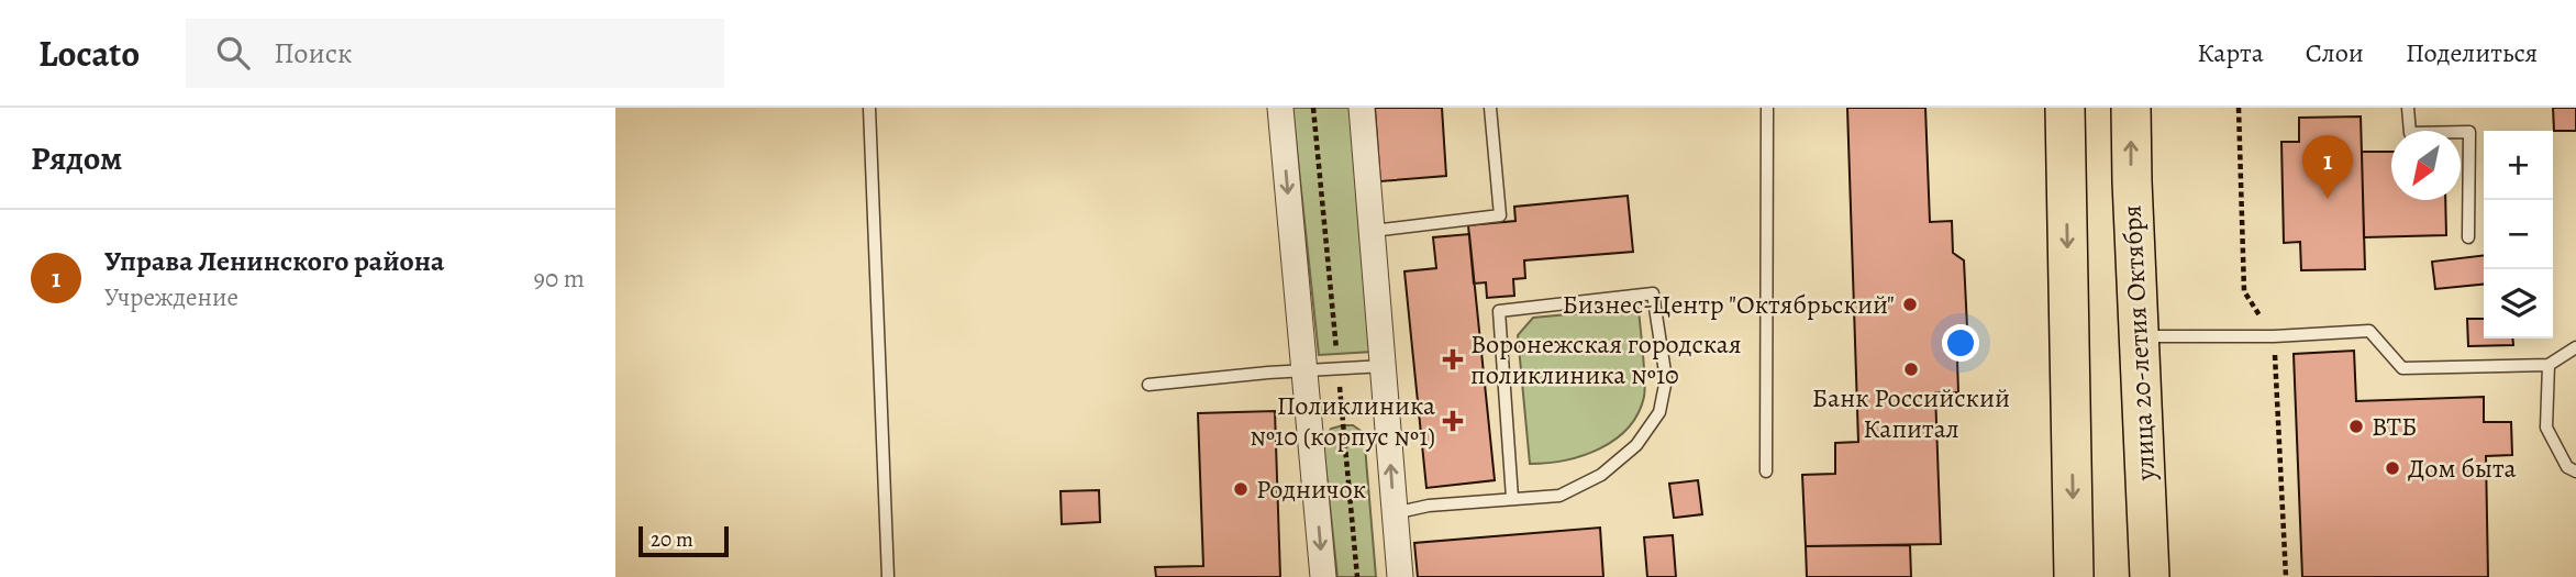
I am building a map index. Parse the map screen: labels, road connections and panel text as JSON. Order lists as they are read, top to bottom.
{
  "streets": {
    "main road": ["улица 20-летия Октября"]
  },
  "places": {
    "other": [
      "Бизнес-Центр \"Октябрьский\"",
      "Банк Российский Капитал",
      "ВТБ",
      "Дом быта",
      "Родничок"
    ],
    "health": ["Воронежская городская поликлиника №10", "Поликлиника №10 (корпус №1)"]
  },
  "scale_bar": "20 m",
  "north": "bottom left",
  "page": {
    "header": "Locato",
    "search": "Поиск",
    "nav": ["Карта", "Слои", "Поделиться"],
    "heading": "Рядом",
    "map_buttons": ["+", "−"],
    "pins": "1",
    "list": [
      {
        "mark": "1",
        "name": "Управа Ленинского района",
        "note": "Учреждение",
        "value": "90 m"
      }
    ],
    "scale": "20 m"
  }
}
